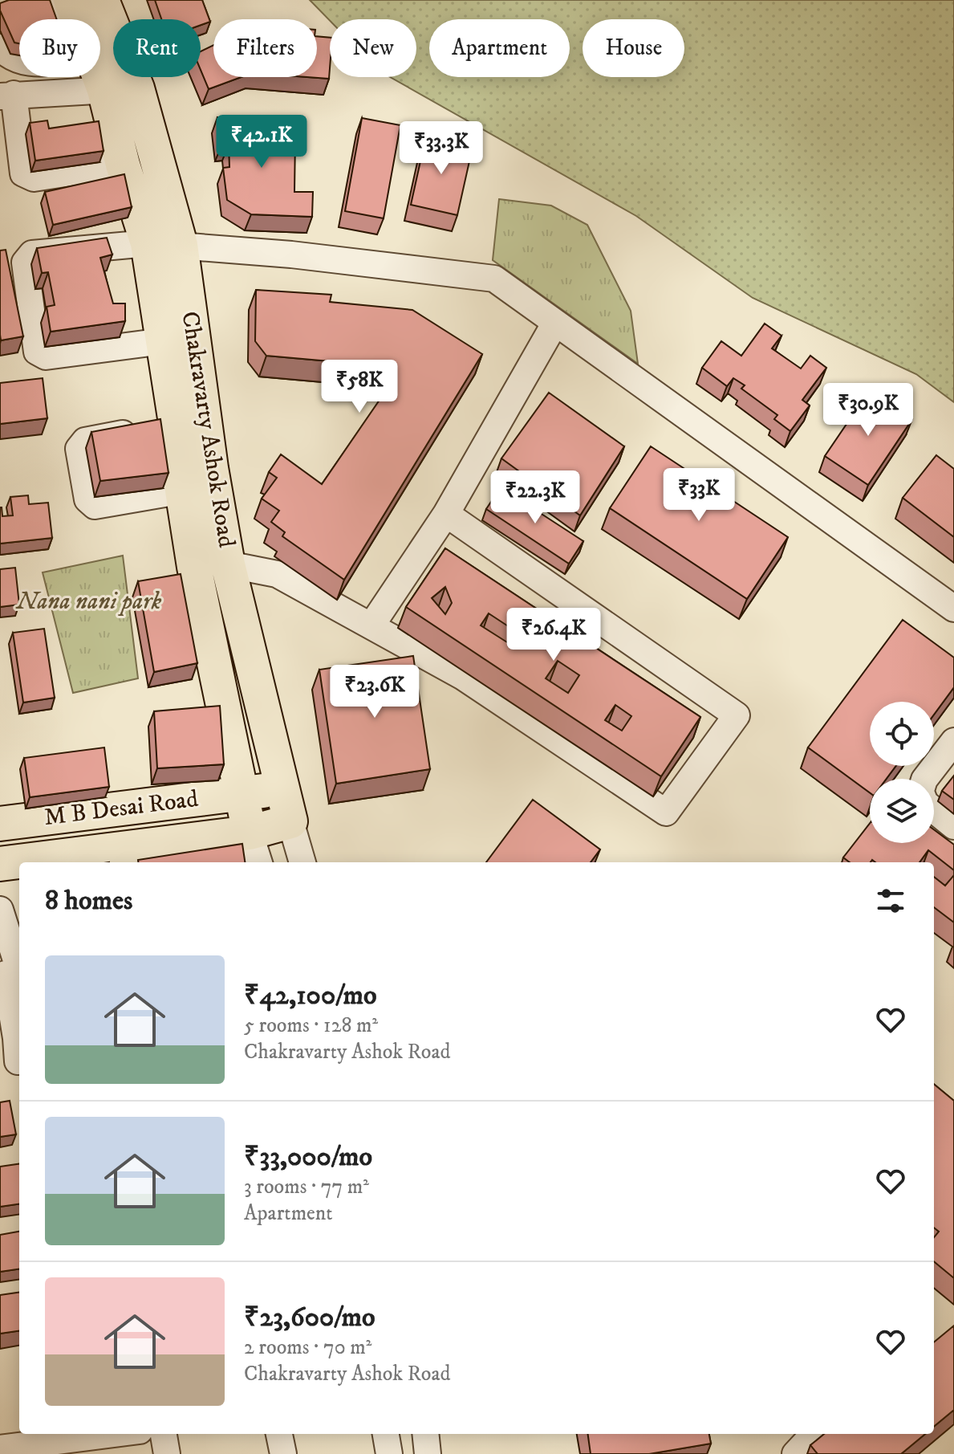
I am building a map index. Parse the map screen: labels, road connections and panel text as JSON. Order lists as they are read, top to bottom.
{
  "streets": {
    "main road": ["Chakravarty Ashok Road", "M B Desai Road"]
  },
  "crossings": [
    ["Chakravarty Ashok Road", "M B Desai Road"]
  ],
  "parks": ["Nana nani park"],
  "page": {
    "chip": [
      "Buy",
      "Rent",
      "Filters",
      "New",
      "Apartment",
      "House"
    ],
    "price": [
      "₹42.1K",
      "₹33.3K",
      "₹58K",
      "₹30.9K",
      "₹33K",
      "₹22.3K",
      "₹26.4K",
      "₹23.6K"
    ],
    "heading": "8 homes",
    "list": [
      {
        "name": "₹42,100/mo",
        "note": "5 rooms · 128 m² · Chakravarty Ashok Road"
      },
      {
        "name": "₹33,000/mo",
        "note": "3 rooms · 77 m² · Apartment"
      },
      {
        "name": "₹23,600/mo",
        "note": "2 rooms · 70 m² · Chakravarty Ashok Road"
      }
    ]
  }
}
